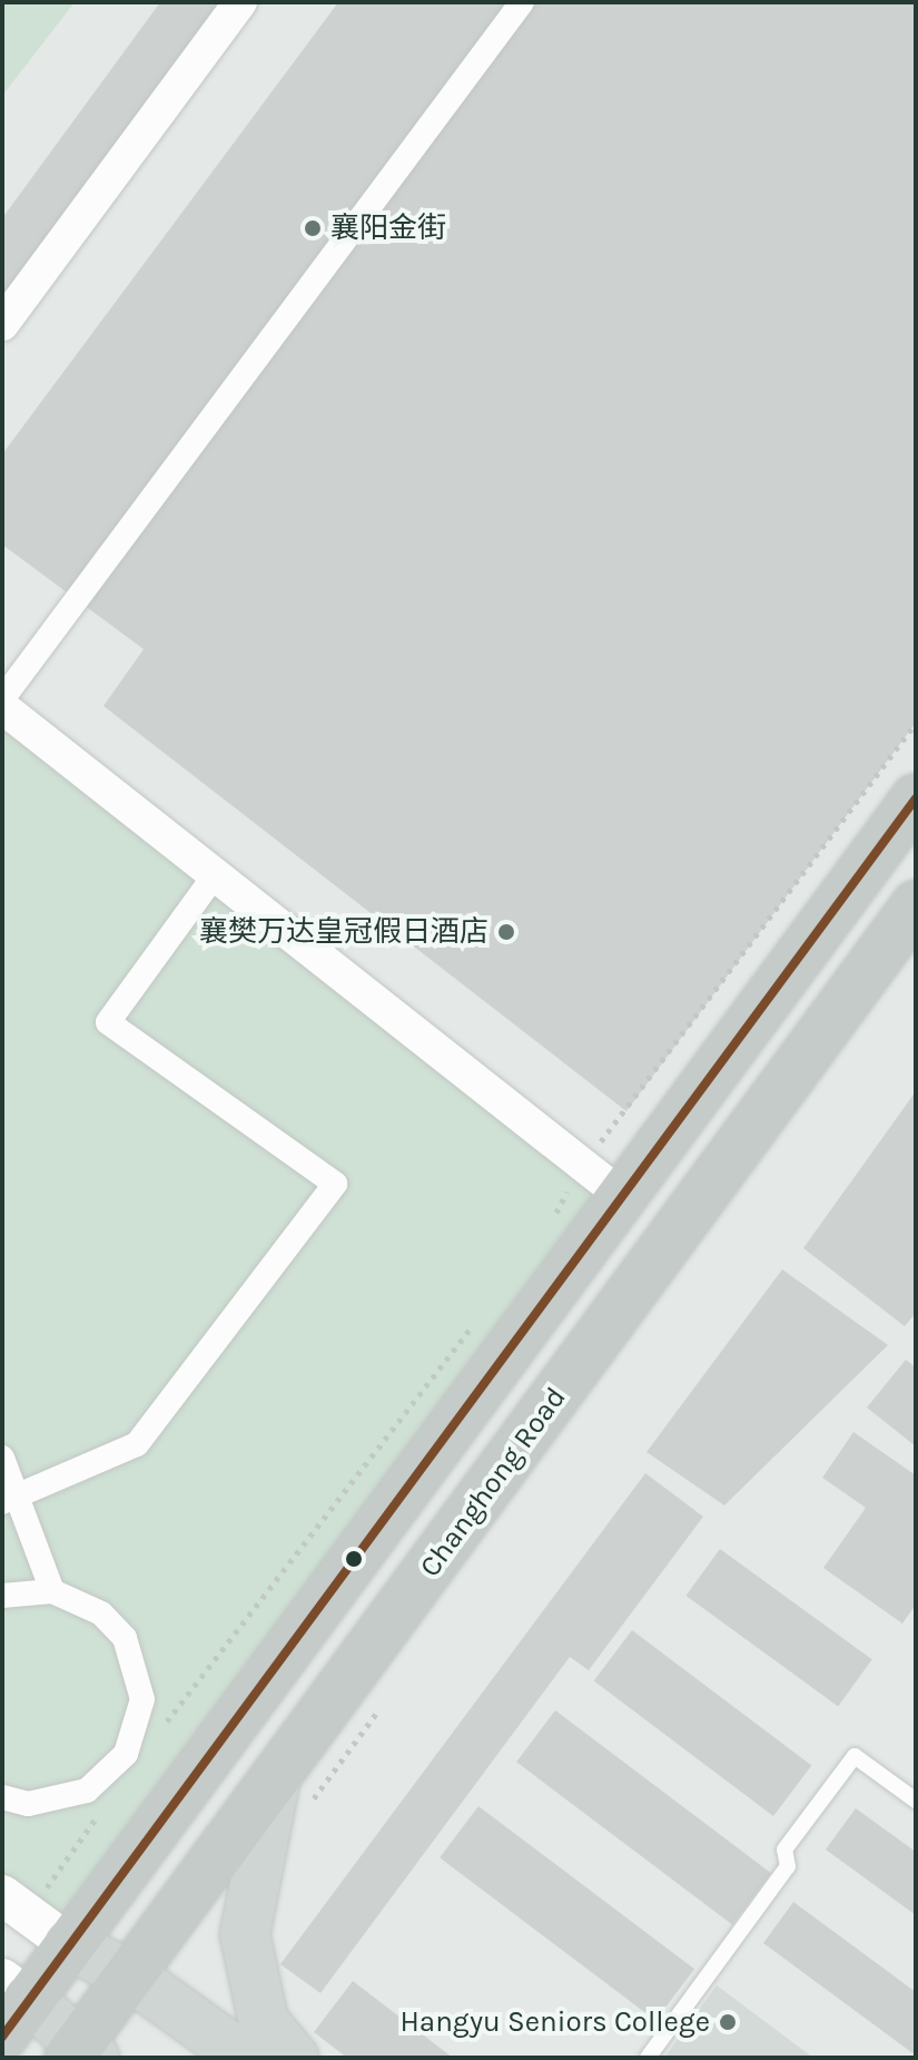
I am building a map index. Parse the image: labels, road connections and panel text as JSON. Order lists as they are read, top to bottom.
{
  "streets": {
    "highway": ["Changhong Road"]
  },
  "places": ["襄阳金街", "襄樊万达皇冠假日酒店", "Hangyu Seniors College"]
}
